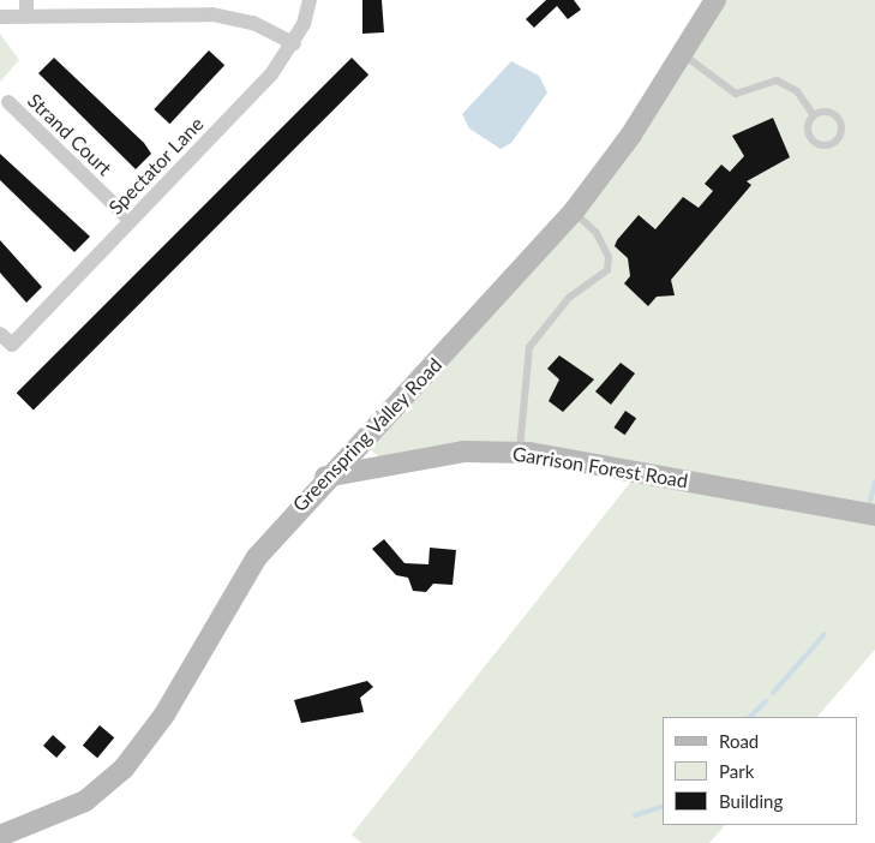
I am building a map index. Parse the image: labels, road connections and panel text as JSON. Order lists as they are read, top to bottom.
{
  "streets": {
    "main road": ["Greenspring Valley Road", "Garrison Forest Road"],
    "street": ["Strand Court", "Spectator Lane"]
  },
  "crossings": [
    ["Strand Court", "Spectator Lane"],
    ["Greenspring Valley Road", "Garrison Forest Road"]
  ],
  "legend": ["Road", "Park", "Building"]
}
